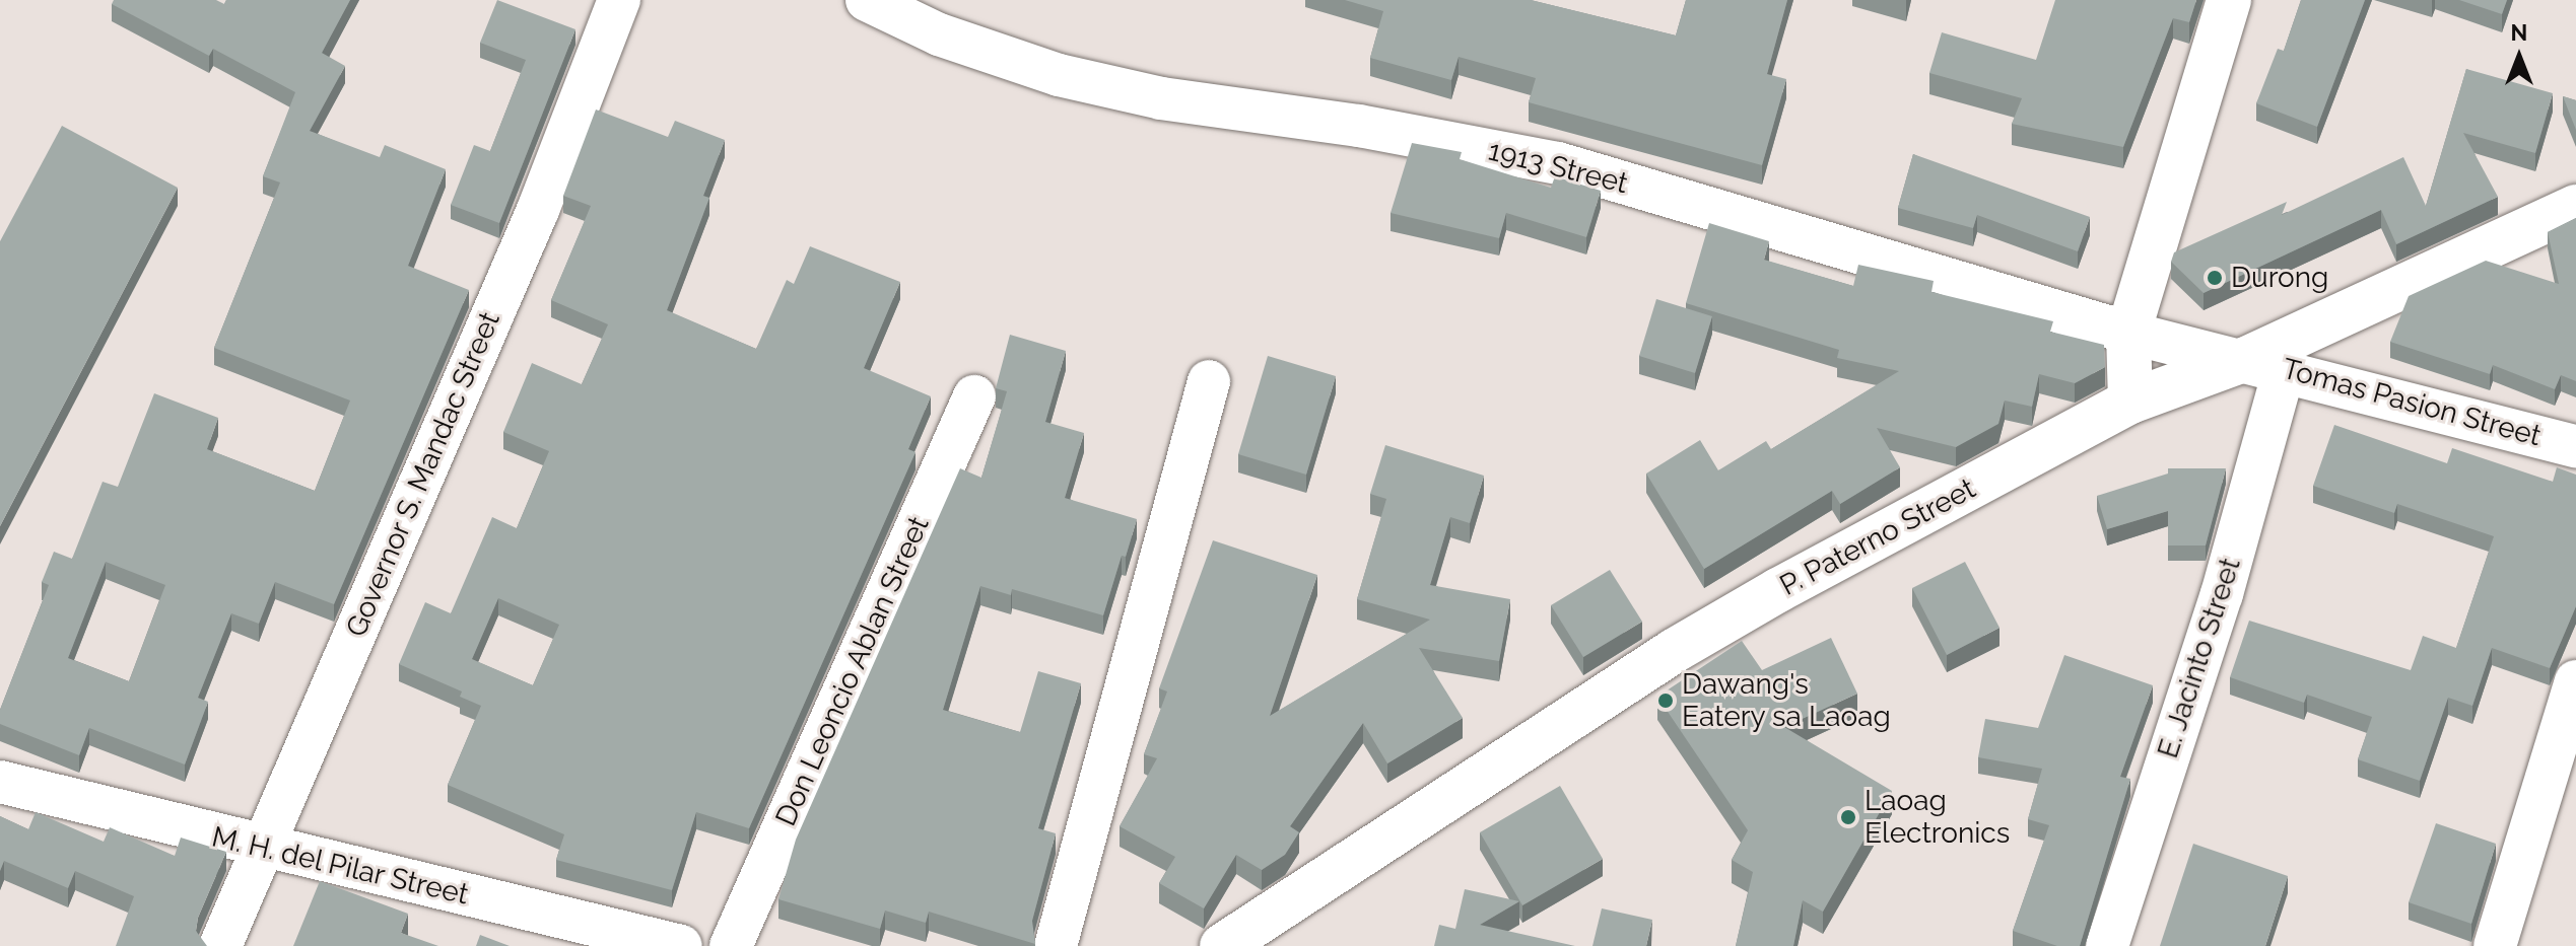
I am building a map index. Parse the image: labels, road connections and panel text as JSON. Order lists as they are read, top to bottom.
{
  "streets": {
    "main road": ["P. Paterno Street"],
    "street": [
      "1913 Street",
      "Tomas Pasion Street",
      "Governor S. Mandac Street",
      "E. Jacinto Street",
      "Don Leoncio Ablan Street",
      "M. H. del Pilar Street"
    ]
  },
  "crossings": [
    ["1913 Street", "Tomas Pasion Street"],
    ["1913 Street", "P. Paterno Street"],
    ["1913 Street", "E. Jacinto Street"],
    ["Tomas Pasion Street", "P. Paterno Street"],
    ["Tomas Pasion Street", "E. Jacinto Street"],
    ["Governor S. Mandac Street", "M. H. del Pilar Street"],
    ["P. Paterno Street", "E. Jacinto Street"]
  ],
  "places": ["Durong", "Dawang's Eatery sa Laoag", "Laoag Electronics"],
  "north": "top"
}
